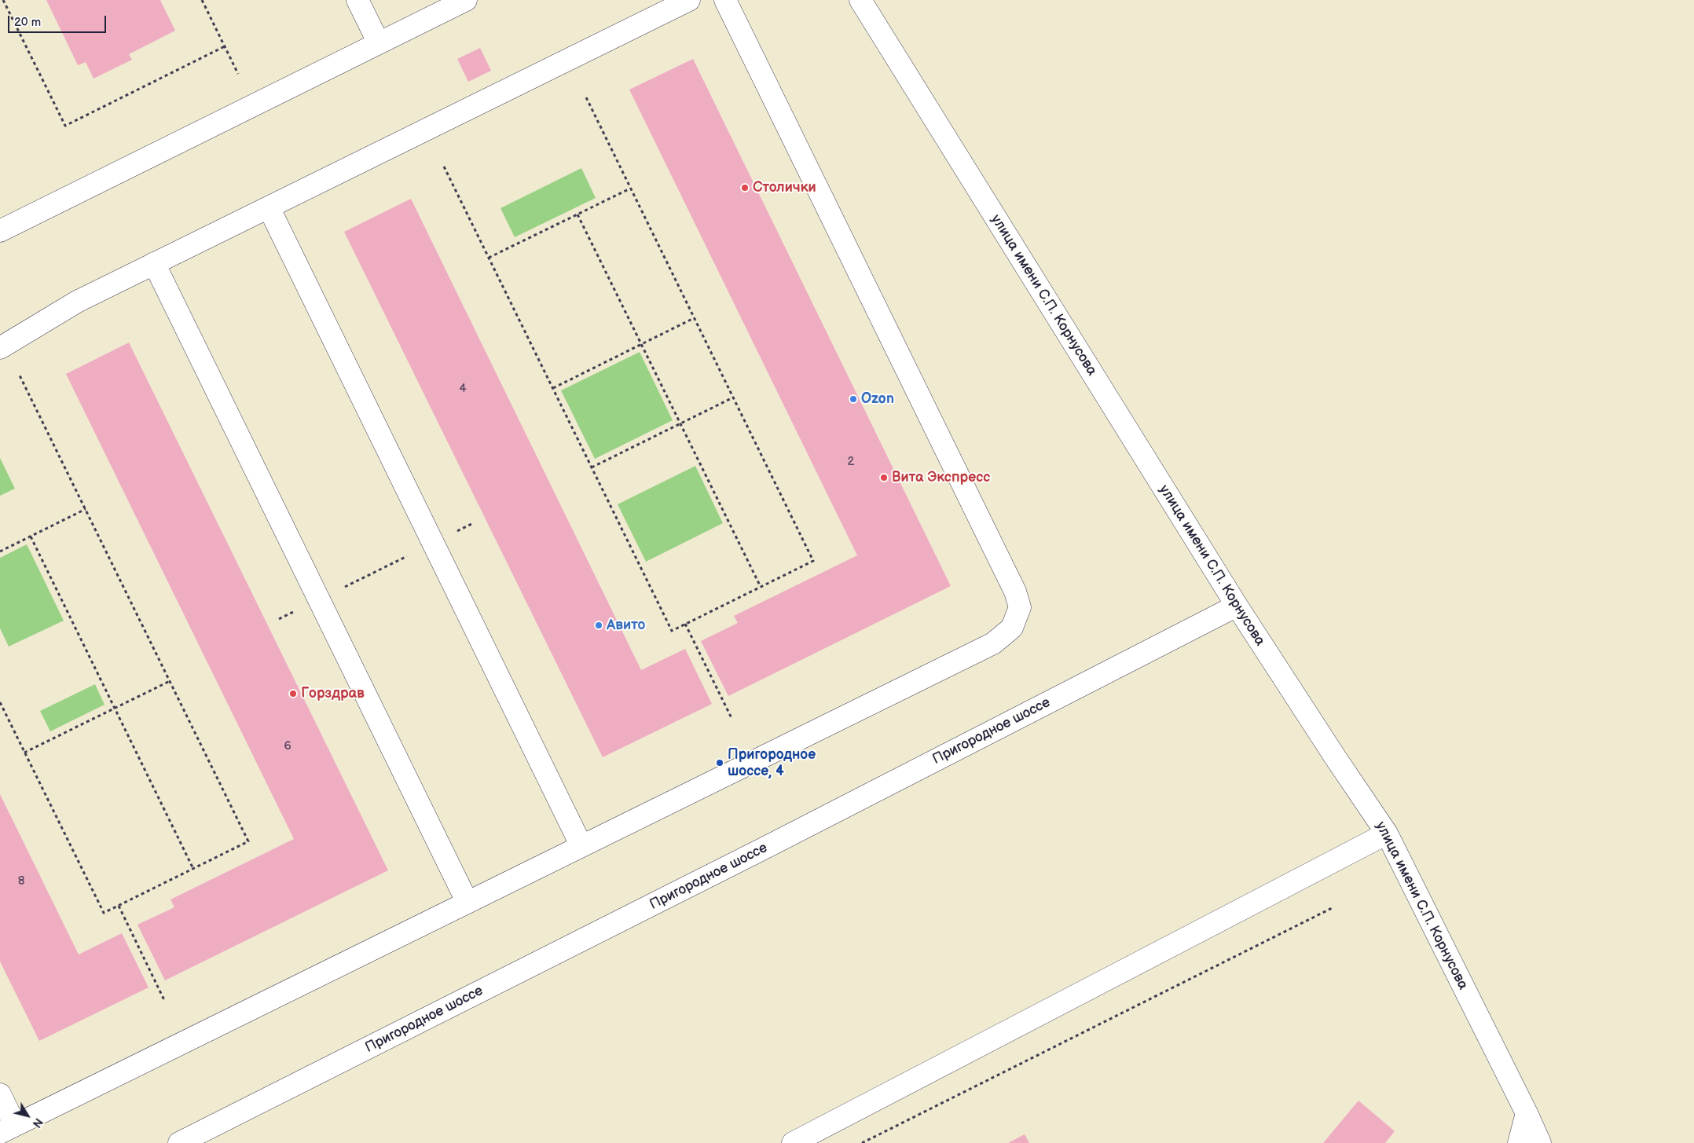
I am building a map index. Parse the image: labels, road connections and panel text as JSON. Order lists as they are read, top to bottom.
{
  "streets": {
    "street": ["улица имени С.П. Корнусова", "Пригородное шоссе"]
  },
  "crossings": [
    ["улица имени С.П. Корнусова", "Пригородное шоссе"]
  ],
  "places": [
    "Столички",
    "Ozon",
    "Вита Экспресс",
    "Авито",
    "Горздрав",
    "Пригородное шоссе, 4"
  ],
  "house_numbers": [
    "4",
    "2",
    "6",
    "8"
  ],
  "scale_bar": "20 m",
  "north": "bottom right"
}
